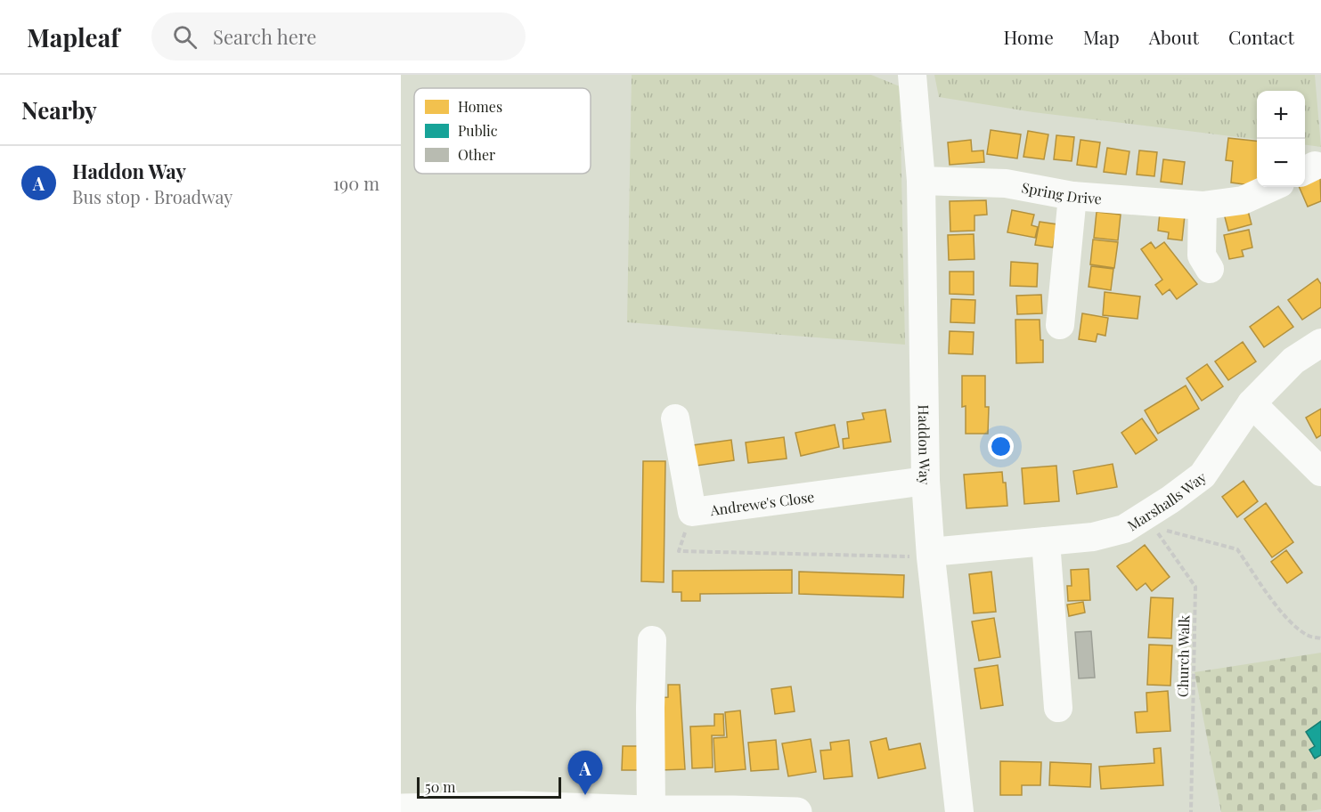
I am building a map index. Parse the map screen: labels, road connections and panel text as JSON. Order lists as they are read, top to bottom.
{
  "streets": {
    "street": [
      "Spring Drive",
      "Haddon Way",
      "Marshalls Way",
      "Andrewe's Close"
    ],
    "path": ["Church Walk"]
  },
  "crossings": [
    ["Spring Drive", "Haddon Way"],
    ["Haddon Way", "Marshalls Way"],
    ["Haddon Way", "Andrewe's Close"],
    ["Marshalls Way", "Church Walk"]
  ],
  "legend": ["Homes", "Public", "Other"],
  "scale_bar": "50 m",
  "page": {
    "header": "Mapleaf",
    "search": "Search here",
    "nav": [
      "Home",
      "Map",
      "About",
      "Contact"
    ],
    "heading": "Nearby",
    "map_buttons": ["+", "−"],
    "list": [
      {
        "mark": "A",
        "name": "Haddon Way",
        "note": "Bus stop · Broadway",
        "value": "190 m"
      }
    ],
    "pins": "A",
    "scale": "50 m"
  }
}
